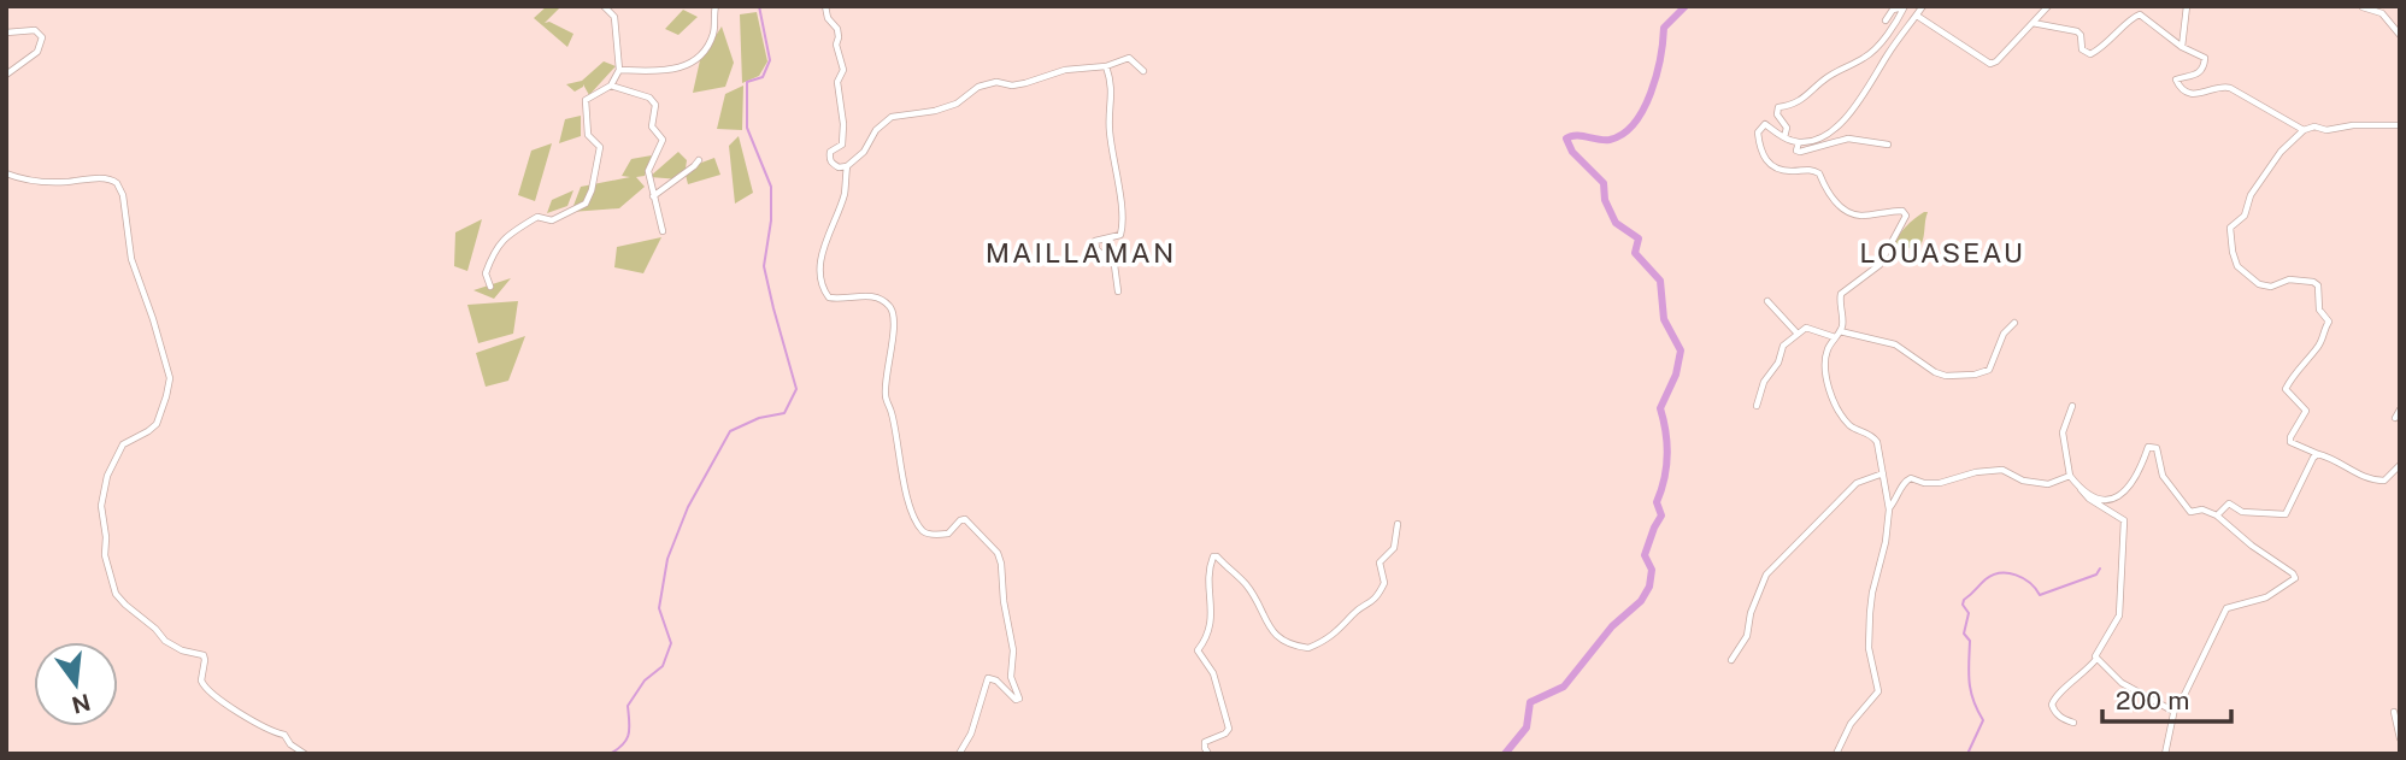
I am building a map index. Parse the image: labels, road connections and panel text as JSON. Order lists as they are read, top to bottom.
{
  "districts": ["MAILLAMAN", "LOUASEAU"],
  "scale_bar": "200 m",
  "north": "bottom"
}
